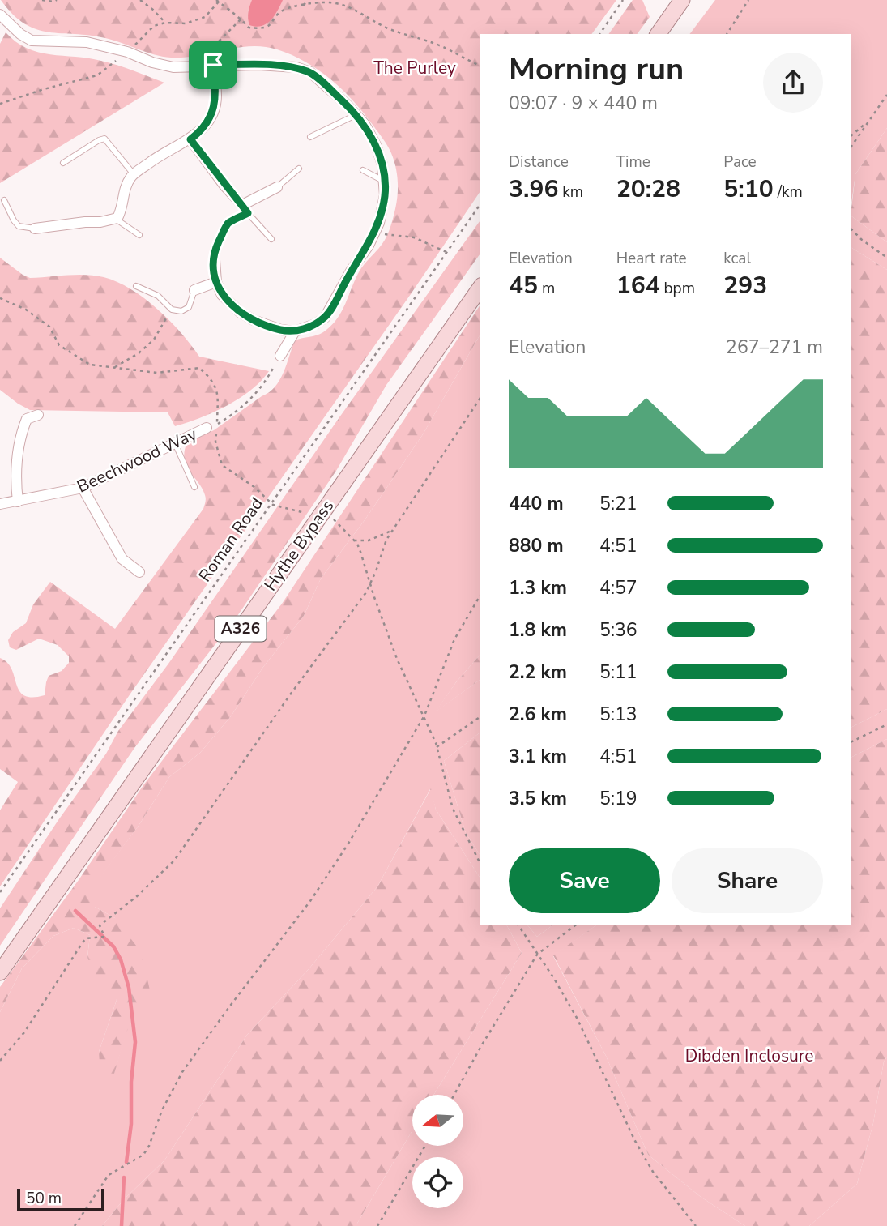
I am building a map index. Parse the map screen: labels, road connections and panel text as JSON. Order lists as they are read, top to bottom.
{
  "streets": {
    "main road": ["Hythe Bypass", "A326"],
    "street": ["Beechwood Way"],
    "path": ["Roman Road"]
  },
  "parks": ["The Purley", "Dibden Inclosure"],
  "scale_bar": "50 m",
  "north": "left",
  "page": {
    "heading": ["Morning run", "09:07 · 9 × 440 m"],
    "stats": [
      ["Distance", "3.96 km"],
      ["Time", "20:28"],
      ["Pace", "5:10 /km"],
      ["Elevation", "45 m"],
      ["Heart rate", "164 bpm"],
      ["kcal", "293"]
    ],
    "chart": ["Elevation", "267–271 m"],
    "list": [
      {
        "name": "440 m",
        "note": "5:21"
      },
      {
        "name": "880 m",
        "note": "4:51"
      },
      {
        "name": "1.3 km",
        "note": "4:57"
      },
      {
        "name": "1.8 km",
        "note": "5:36"
      },
      {
        "name": "2.2 km",
        "note": "5:11"
      },
      {
        "name": "2.6 km",
        "note": "5:13"
      },
      {
        "name": "3.1 km",
        "note": "4:51"
      },
      {
        "name": "3.5 km",
        "note": "5:19"
      }
    ],
    "buttons": ["Save", "Share"],
    "scale": "50 m"
  }
}
